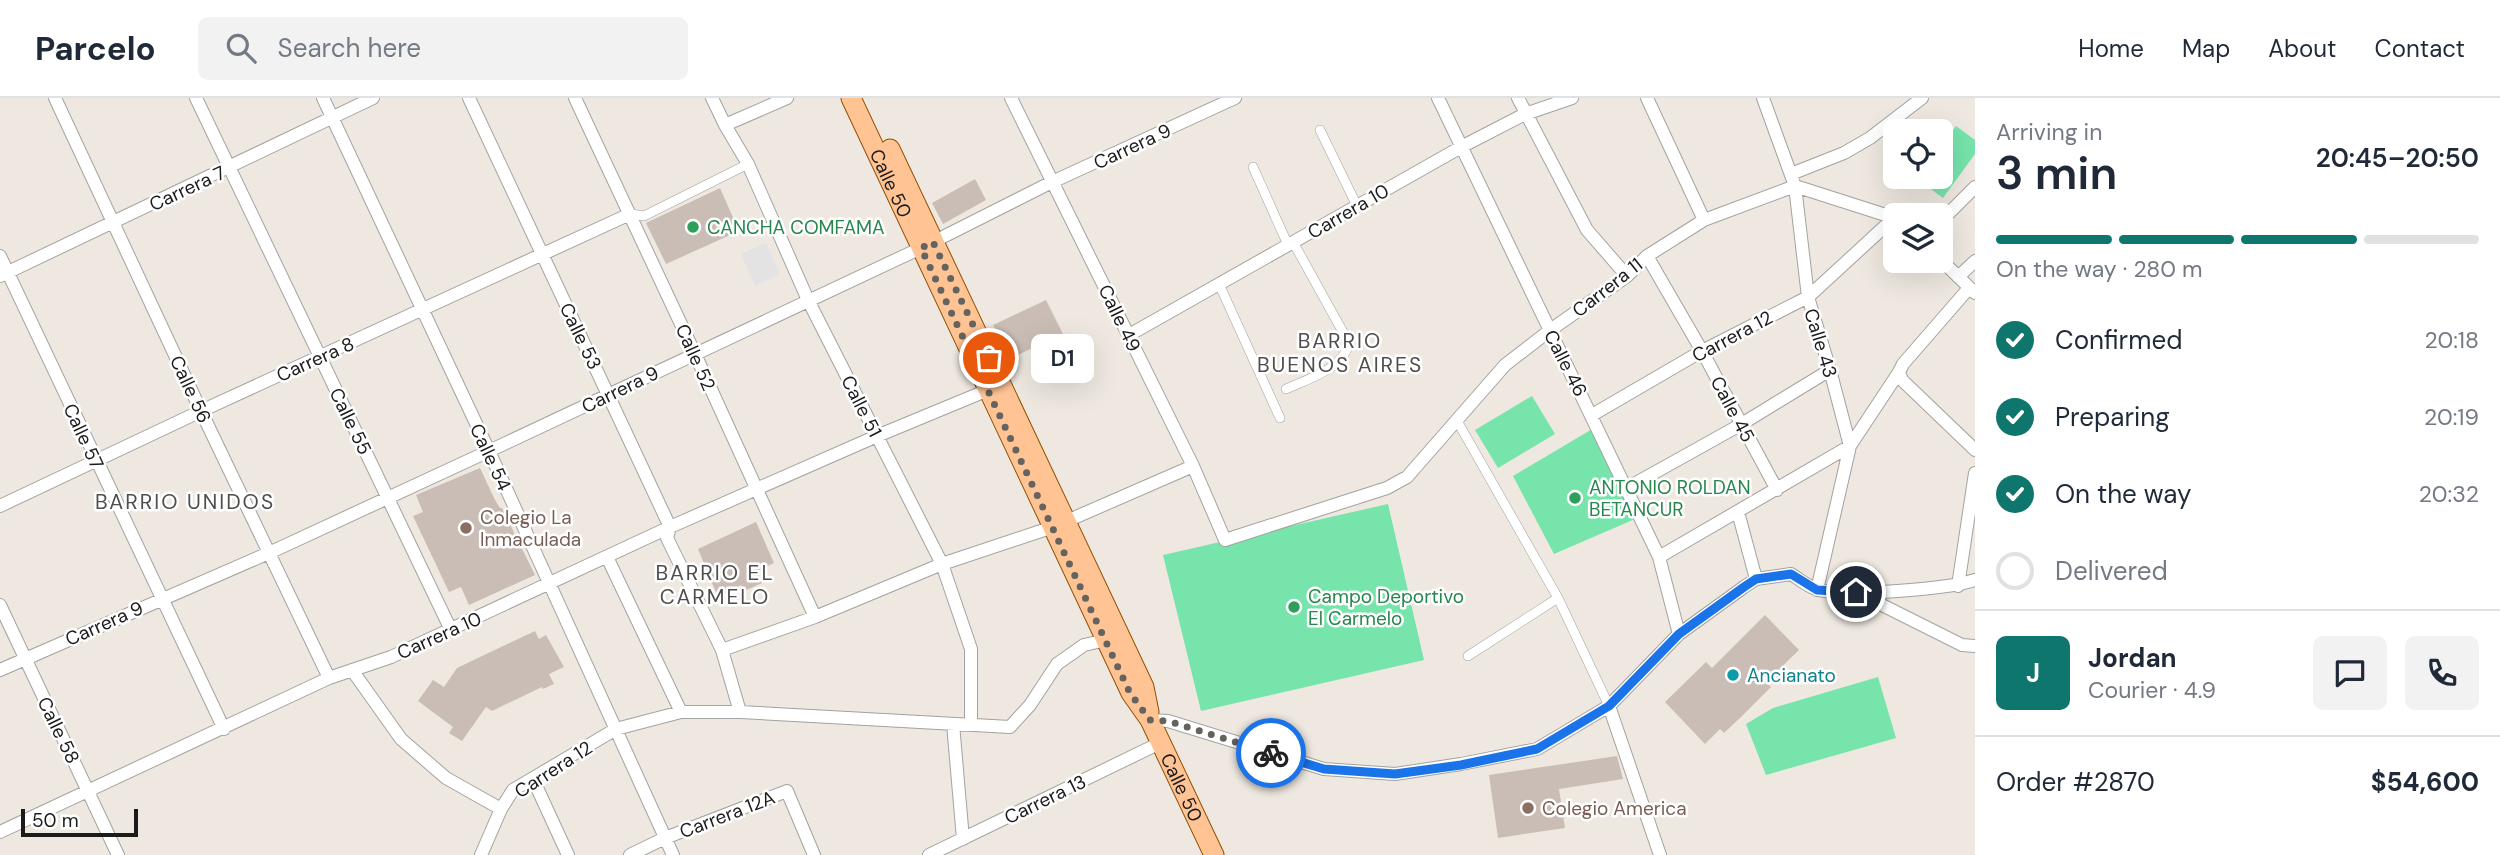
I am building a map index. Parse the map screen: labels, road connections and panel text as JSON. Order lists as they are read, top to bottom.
{
  "streets": {
    "main road": ["Calle 50"],
    "street": [
      "Carrera 9",
      "Carrera 7",
      "Carrera 10",
      "Carrera 11",
      "Calle 49",
      "Calle 53",
      "Carrera 12",
      "Calle 43",
      "Calle 52",
      "Carrera 8",
      "Calle 46",
      "Calle 56",
      "Calle 51",
      "Calle 45",
      "Calle 55",
      "Calle 57",
      "Calle 54",
      "Calle 58",
      "Carrera 13",
      "Carrera 12A"
    ]
  },
  "crossings": [
    ["Carrera 9", "Calle 50"],
    ["Carrera 9", "Calle 49"],
    ["Carrera 9", "Calle 53"],
    ["Carrera 9", "Calle 52"],
    ["Carrera 9", "Calle 56"],
    ["Carrera 9", "Calle 51"],
    ["Carrera 9", "Calle 55"],
    ["Carrera 9", "Calle 57"],
    ["Carrera 9", "Calle 54"],
    ["Carrera 9", "Calle 58"],
    ["Calle 50", "Carrera 12"],
    ["Calle 50", "Carrera 13"],
    ["Carrera 7", "Calle 56"],
    ["Carrera 7", "Calle 55"],
    ["Carrera 7", "Calle 57"],
    ["Carrera 7", "Calle 54"],
    ["Carrera 10", "Calle 49"],
    ["Carrera 10", "Calle 53"],
    ["Carrera 10", "Calle 52"],
    ["Carrera 10", "Calle 46"],
    ["Carrera 10", "Calle 56"],
    ["Carrera 10", "Calle 51"],
    ["Carrera 10", "Calle 55"],
    ["Carrera 10", "Calle 57"],
    ["Carrera 10", "Calle 54"],
    ["Carrera 10", "Calle 58"],
    ["Carrera 11", "Calle 49"],
    ["Carrera 11", "Calle 43"],
    ["Carrera 11", "Calle 46"],
    ["Carrera 11", "Calle 45"],
    ["Calle 53", "Carrera 12"],
    ["Calle 53", "Carrera 8"],
    ["Carrera 12", "Calle 43"],
    ["Carrera 12", "Calle 46"],
    ["Carrera 12", "Calle 51"],
    ["Carrera 12", "Calle 45"],
    ["Carrera 12", "Calle 54"],
    ["Calle 52", "Carrera 8"],
    ["Carrera 8", "Calle 56"],
    ["Carrera 8", "Calle 55"],
    ["Carrera 8", "Calle 57"],
    ["Carrera 8", "Calle 54"],
    ["Calle 54", "Carrera 12A"]
  ],
  "districts": ["BARRIO BUENOS AIRES", "BARRIO UNIDOS", "BARRIO EL CARMELO"],
  "places": [
    "CANCHA COMFAMA",
    "D1",
    "ANTONIO ROLDAN BETANCUR",
    "Colegio La Inmaculada",
    "Campo Deportivo El Carmelo",
    "Ancianato",
    "Colegio America"
  ],
  "scale_bar": "50 m",
  "page": {
    "header": "Parcelo",
    "search": "Search here",
    "nav": [
      "Home",
      "Map",
      "About",
      "Contact"
    ],
    "heading": ["3 min", "Arriving in", "20:45–20:50"],
    "panel": [
      "Jordan",
      "Courier · 4.9",
      "Order #2870",
      "$54,600"
    ],
    "bar": "On the way · 280 m",
    "list": [
      ["Confirmed", "20:18"],
      ["Preparing", "20:19"],
      ["On the way", "20:32"],
      "Delivered"
    ],
    "bubble": "D1",
    "round": "J",
    "scale": "50 m"
  }
}
